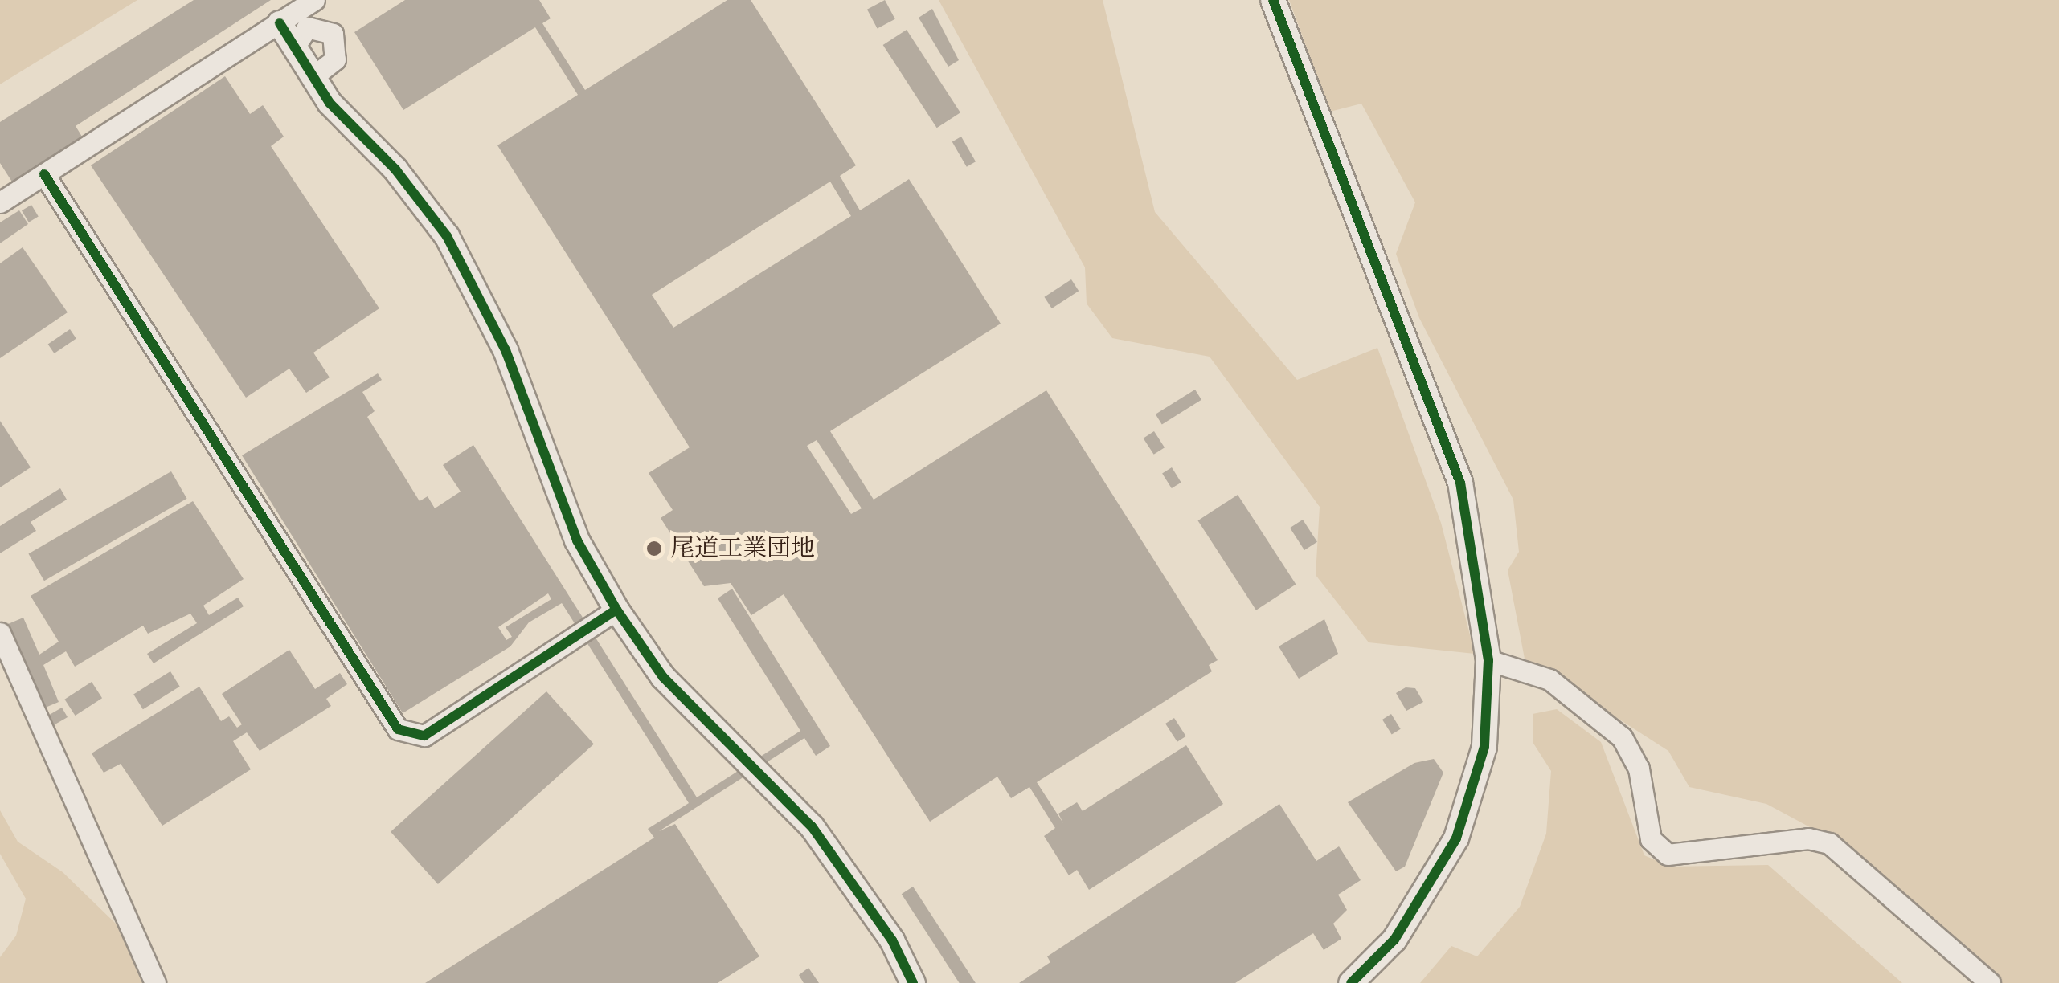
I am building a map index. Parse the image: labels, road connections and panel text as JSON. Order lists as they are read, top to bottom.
{
  "places": ["尾道工業団地"]
}
